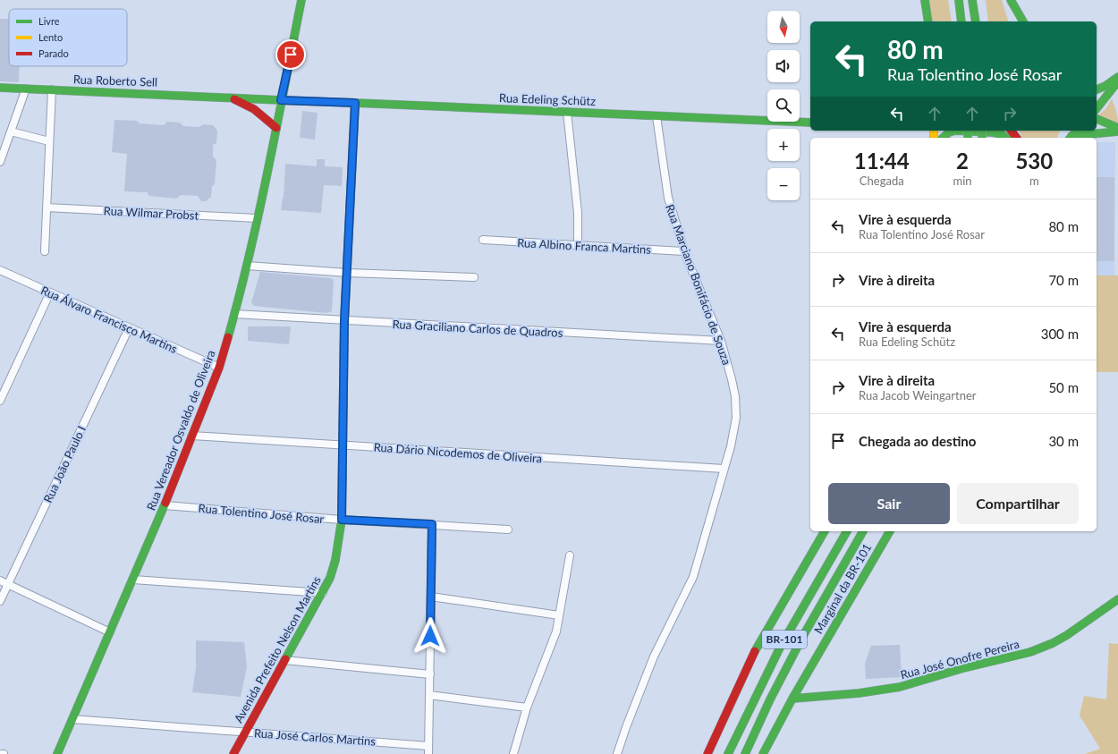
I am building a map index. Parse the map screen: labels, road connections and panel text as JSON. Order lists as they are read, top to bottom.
{
  "streets": {
    "main road": [
      "Rua Roberto Sell",
      "Rua Edeling Schütz",
      "Rua Vereador Osvaldo de Oliveira",
      "Marginal da BR-101",
      "BR-101",
      "Avenida Prefeito Nelson Martins",
      "Rua José Onofre Pereira"
    ],
    "street": [
      "Rua Wilmar Probst",
      "Rua Albino Franca Martins",
      "Rua Marciano Bonifácio de Souza",
      "Rua Álvaro Francisco Martins",
      "Rua Graciliano Carlos de Quadros",
      "Rua Dário Nicodemos de Oliveira",
      "Rua João Paulo I",
      "Rua Tolentino José Rosar",
      "Rua José Carlos Martins"
    ]
  },
  "crossings": [
    ["Rua Roberto Sell", "Rua Edeling Schütz"],
    ["Rua Roberto Sell", "Rua Vereador Osvaldo de Oliveira"],
    ["Rua Edeling Schütz", "Rua Marciano Bonifácio de Souza"],
    ["Rua Edeling Schütz", "Rua Vereador Osvaldo de Oliveira"],
    ["Rua Edeling Schütz", "Avenida Prefeito Nelson Martins"],
    ["Rua Wilmar Probst", "Rua Vereador Osvaldo de Oliveira"],
    ["Rua Albino Franca Martins", "Rua Marciano Bonifácio de Souza"],
    ["Rua Marciano Bonifácio de Souza", "Rua Graciliano Carlos de Quadros"],
    ["Rua Marciano Bonifácio de Souza", "Rua Dário Nicodemos de Oliveira"],
    ["Rua Álvaro Francisco Martins", "Rua Vereador Osvaldo de Oliveira"],
    ["Rua Álvaro Francisco Martins", "Rua João Paulo I"],
    ["Rua Graciliano Carlos de Quadros", "Rua Vereador Osvaldo de Oliveira"],
    ["Rua Graciliano Carlos de Quadros", "Avenida Prefeito Nelson Martins"],
    ["Rua Vereador Osvaldo de Oliveira", "Rua Dário Nicodemos de Oliveira"],
    ["Rua Vereador Osvaldo de Oliveira", "Rua Tolentino José Rosar"],
    ["Rua Vereador Osvaldo de Oliveira", "Rua José Carlos Martins"],
    ["Rua Dário Nicodemos de Oliveira", "Avenida Prefeito Nelson Martins"],
    ["Rua Tolentino José Rosar", "Avenida Prefeito Nelson Martins"],
    ["Marginal da BR-101", "Rua José Onofre Pereira"],
    ["Avenida Prefeito Nelson Martins", "Rua José Carlos Martins"]
  ],
  "legend": ["Livre", "Lento", "Parado"],
  "north": "bottom",
  "page": {
    "map_buttons": ["+", "−"],
    "turn": ["80 m", "Rua Tolentino José Rosar"],
    "eta": [
      "11:44",
      "Chegada",
      "2",
      "min",
      "530",
      "m"
    ],
    "list": [
      {
        "name": "Vire à esquerda",
        "note": "Rua Tolentino José Rosar",
        "value": "80 m"
      },
      {
        "name": "Vire à direita",
        "value": "70 m"
      },
      {
        "name": "Vire à esquerda",
        "note": "Rua Edeling Schütz",
        "value": "300 m"
      },
      {
        "name": "Vire à direita",
        "note": "Rua Jacob Weingartner",
        "value": "50 m"
      },
      {
        "name": "Chegada ao destino",
        "value": "30 m"
      }
    ],
    "buttons": ["Sair", "Compartilhar"]
  }
}
